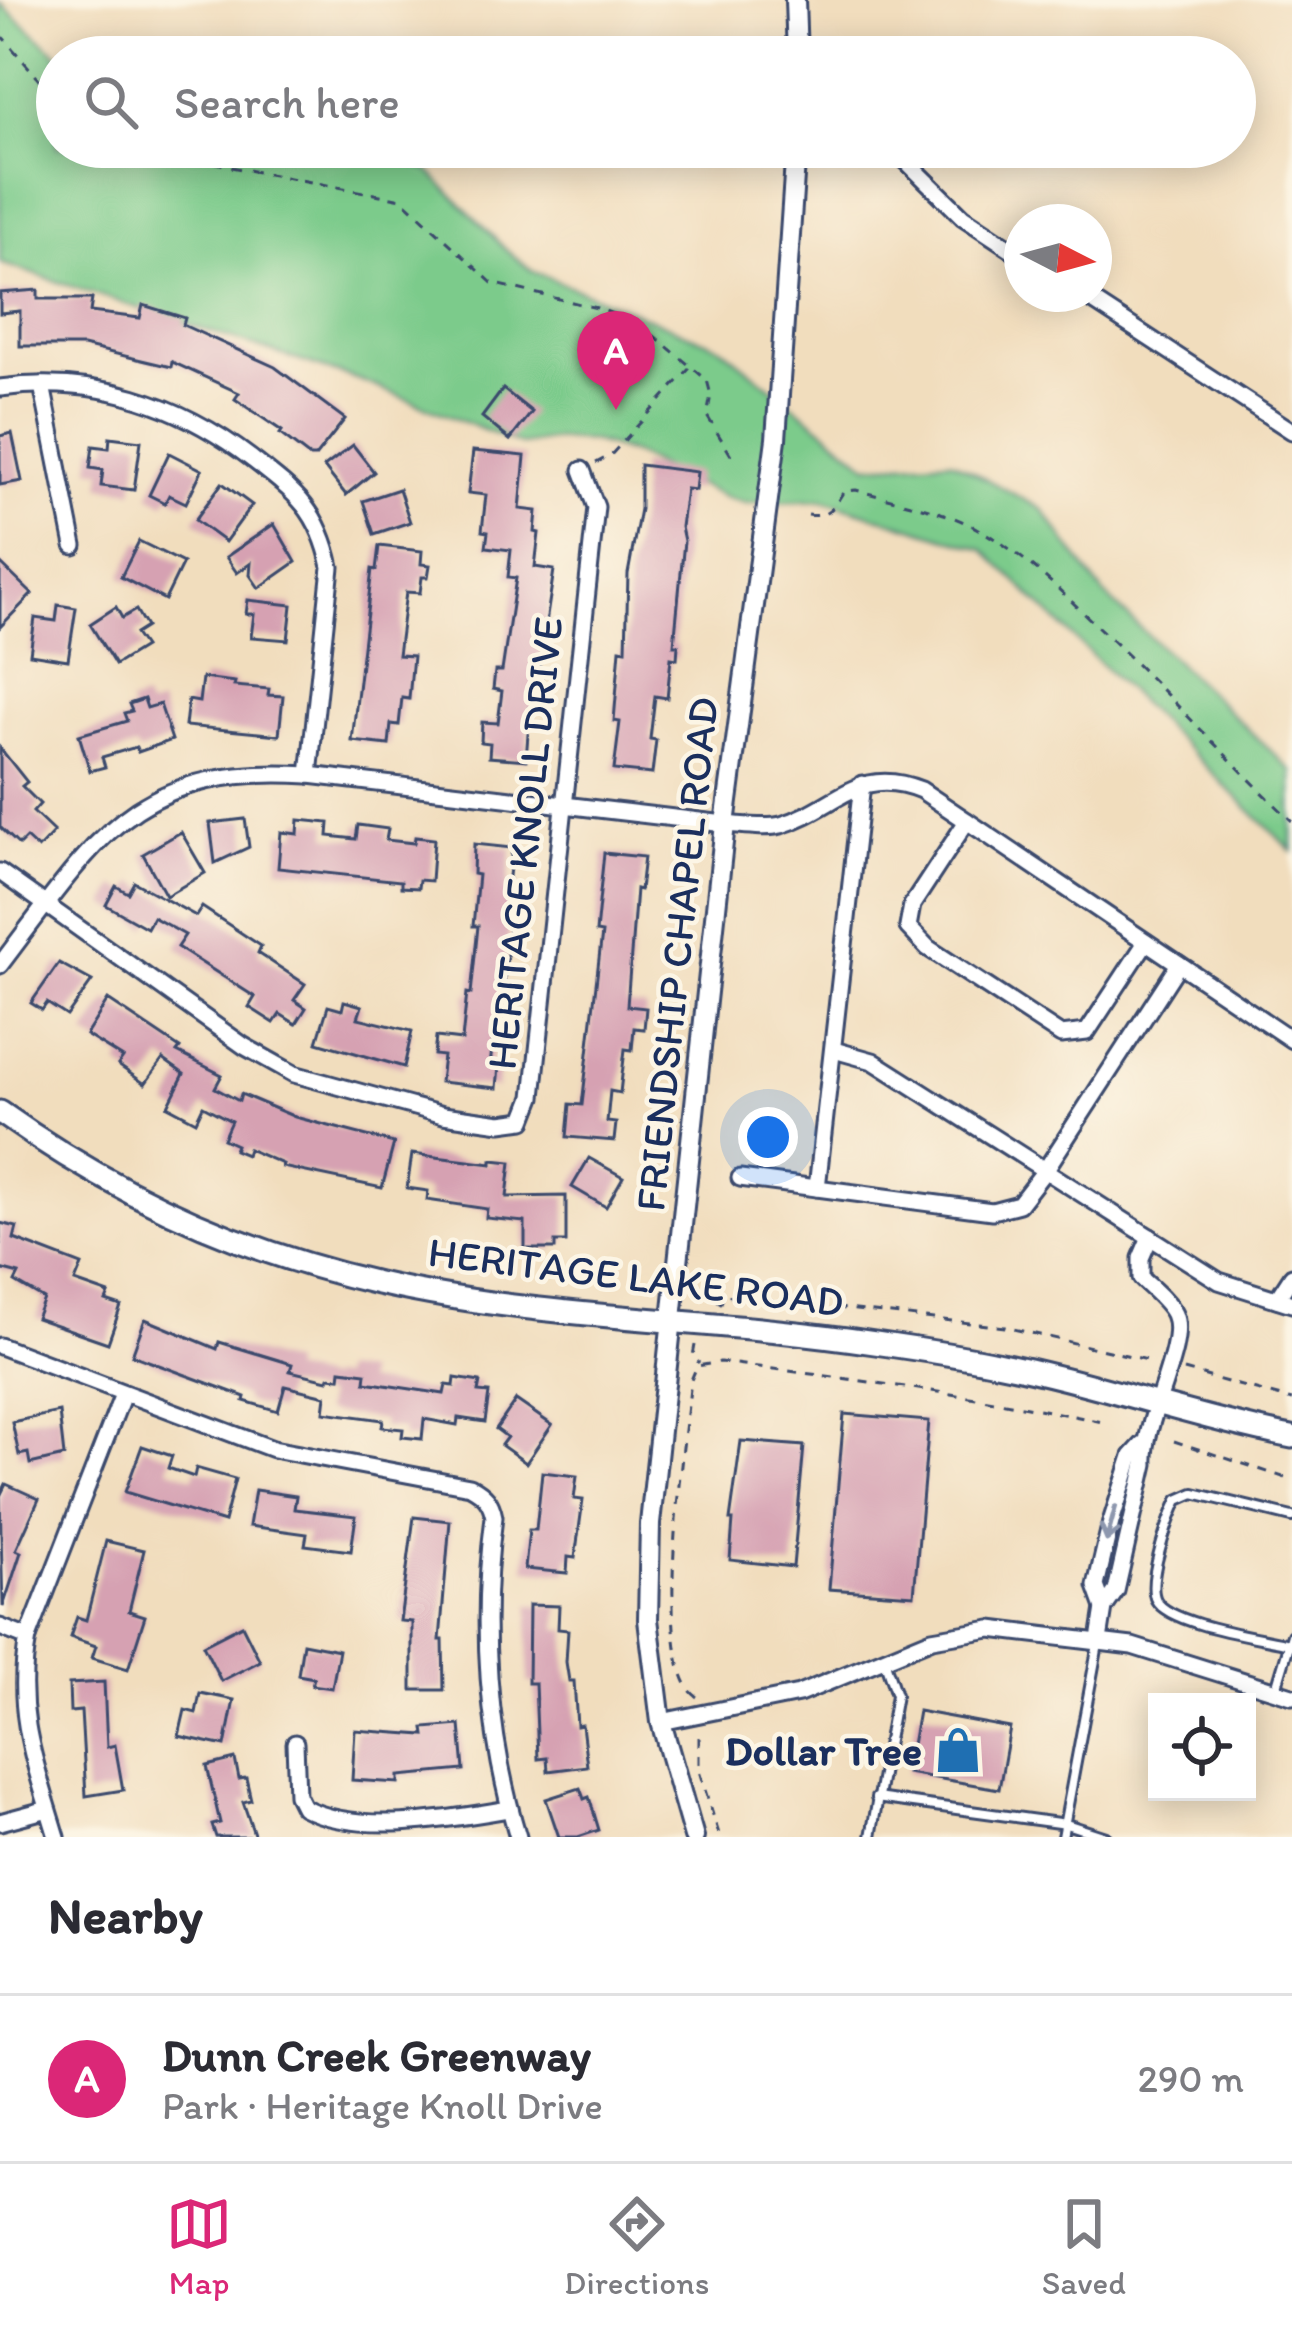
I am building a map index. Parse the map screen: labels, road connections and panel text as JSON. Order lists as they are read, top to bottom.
{
  "streets": {
    "main road": ["HERITAGE LAKE ROAD"],
    "street": ["HERITAGE KNOLL DRIVE", "FRIENDSHIP CHAPEL ROAD"]
  },
  "crossings": [
    ["FRIENDSHIP CHAPEL ROAD", "HERITAGE LAKE ROAD"]
  ],
  "places": {
    "shop": ["Dollar Tree"]
  },
  "north": "right",
  "page": {
    "search": "Search here",
    "pins": "A",
    "heading": "Nearby",
    "list": [
      {
        "mark": "A",
        "name": "Dunn Creek Greenway",
        "note": "Park · Heritage Knoll Drive",
        "value": "290 m"
      }
    ],
    "nav": ["Map", "Directions", "Saved"]
  }
}
